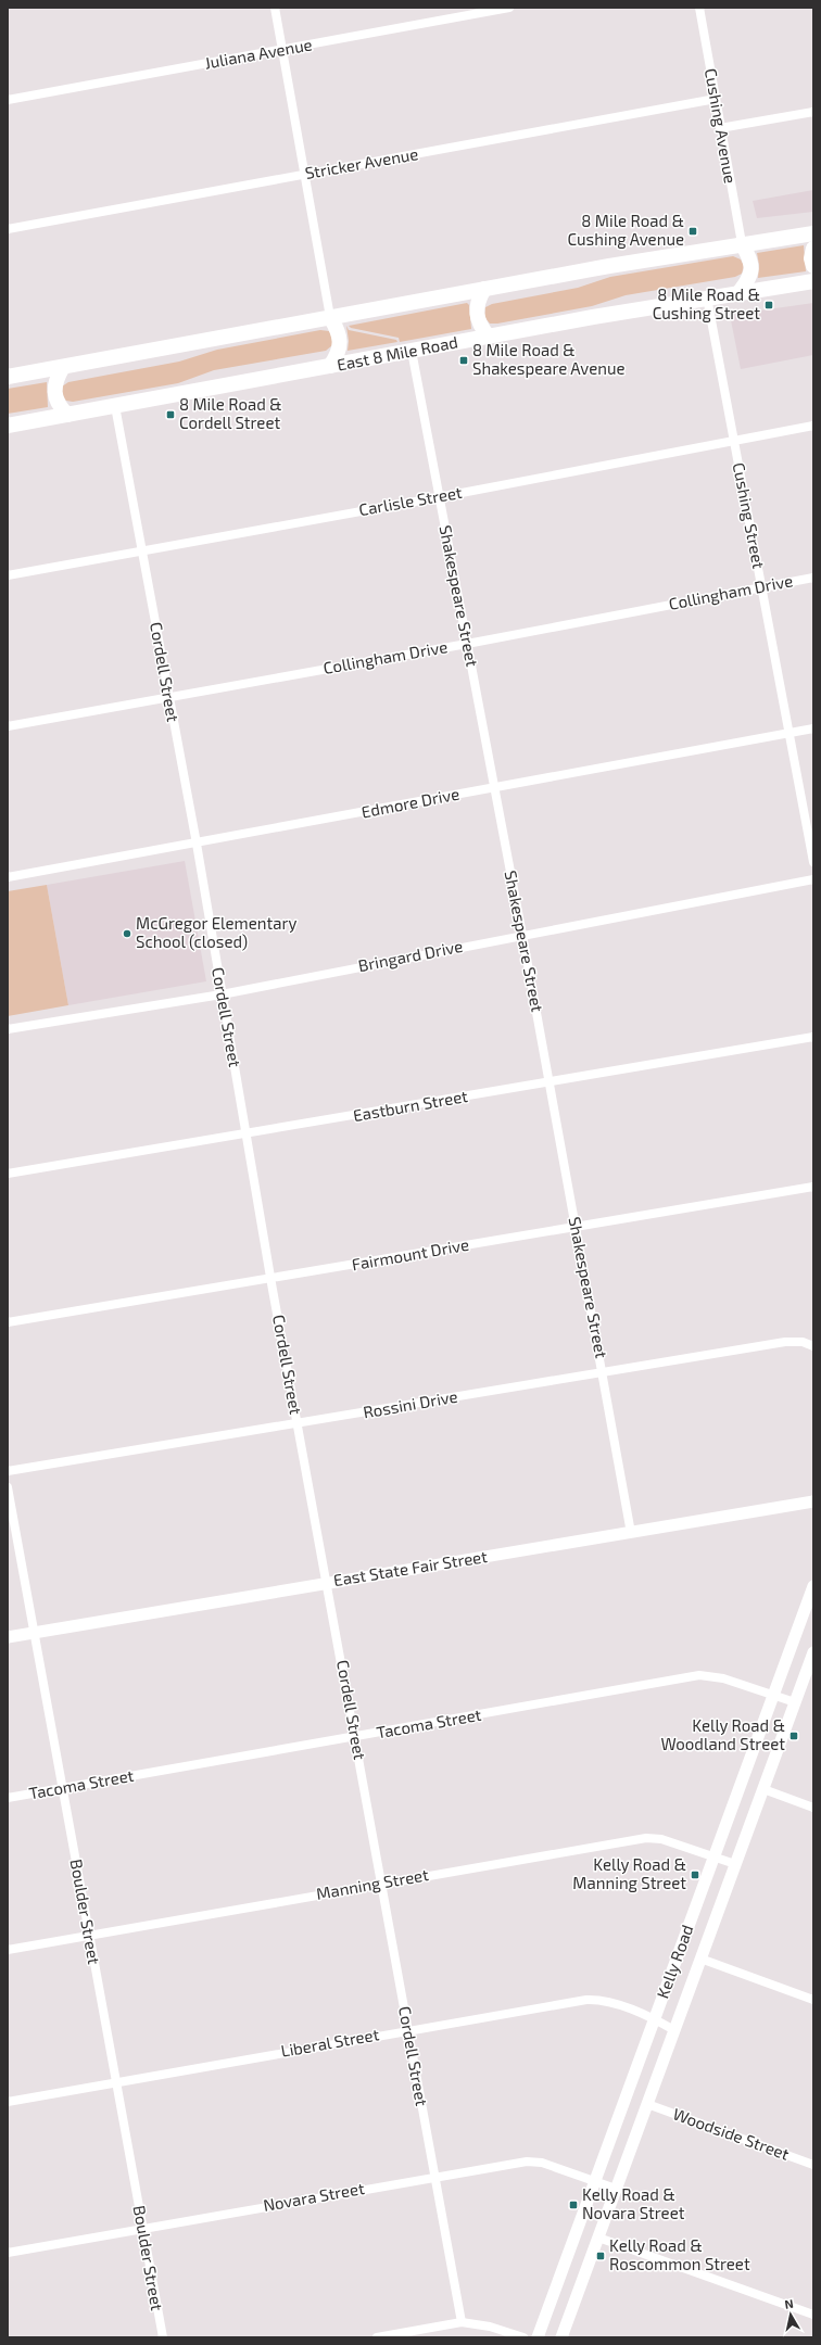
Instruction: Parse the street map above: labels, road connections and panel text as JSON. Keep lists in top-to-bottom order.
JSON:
{
  "streets": {
    "highway": ["East 8 Mile Road"],
    "street": [
      "Juliana Avenue",
      "Cushing Avenue",
      "Stricker Avenue",
      "Carlisle Street",
      "Cushing Street",
      "Collingham Drive",
      "Shakespeare Street",
      "Cordell Street",
      "Edmore Drive",
      "Bringard Drive",
      "Eastburn Street",
      "Fairmount Drive",
      "Rossini Drive",
      "East State Fair Street",
      "Tacoma Street",
      "Manning Street",
      "Boulder Street",
      "Kelly Road",
      "Liberal Street",
      "Woodside Street",
      "Novara Street"
    ]
  },
  "crossings": [
    ["Cushing Avenue", "Stricker Avenue"],
    ["East 8 Mile Road", "Cushing Street"],
    ["East 8 Mile Road", "Shakespeare Street"],
    ["East 8 Mile Road", "Cordell Street"],
    ["Carlisle Street", "Cushing Street"],
    ["Carlisle Street", "Shakespeare Street"],
    ["Carlisle Street", "Cordell Street"],
    ["Cushing Street", "Collingham Drive"],
    ["Cushing Street", "Edmore Drive"],
    ["Collingham Drive", "Shakespeare Street"],
    ["Collingham Drive", "Cordell Street"],
    ["Shakespeare Street", "Edmore Drive"],
    ["Shakespeare Street", "Bringard Drive"],
    ["Shakespeare Street", "Eastburn Street"],
    ["Shakespeare Street", "Fairmount Drive"],
    ["Shakespeare Street", "Rossini Drive"],
    ["Shakespeare Street", "East State Fair Street"],
    ["Cordell Street", "Edmore Drive"],
    ["Cordell Street", "Bringard Drive"],
    ["Cordell Street", "Eastburn Street"],
    ["Cordell Street", "Fairmount Drive"],
    ["Cordell Street", "Rossini Drive"],
    ["Cordell Street", "East State Fair Street"],
    ["Cordell Street", "Tacoma Street"],
    ["Cordell Street", "Manning Street"],
    ["Cordell Street", "Liberal Street"],
    ["Cordell Street", "Novara Street"],
    ["East State Fair Street", "Boulder Street"],
    ["Tacoma Street", "Boulder Street"],
    ["Tacoma Street", "Kelly Road"],
    ["Manning Street", "Boulder Street"],
    ["Manning Street", "Kelly Road"],
    ["Boulder Street", "Liberal Street"],
    ["Boulder Street", "Novara Street"],
    ["Kelly Road", "Liberal Street"],
    ["Kelly Road", "Woodside Street"],
    ["Kelly Road", "Novara Street"]
  ],
  "places": {
    "transit": [
      "8 Mile Road & Cushing Avenue",
      "8 Mile Road & Cushing Street",
      "8 Mile Road & Shakespeare Avenue",
      "8 Mile Road & Cordell Street",
      "Kelly Road & Woodland Street",
      "Kelly Road & Manning Street",
      "Kelly Road & Novara Street",
      "Kelly Road & Roscommon Street"
    ],
    "other": ["McGregor Elementary School (closed)"]
  },
  "north": "top"
}
